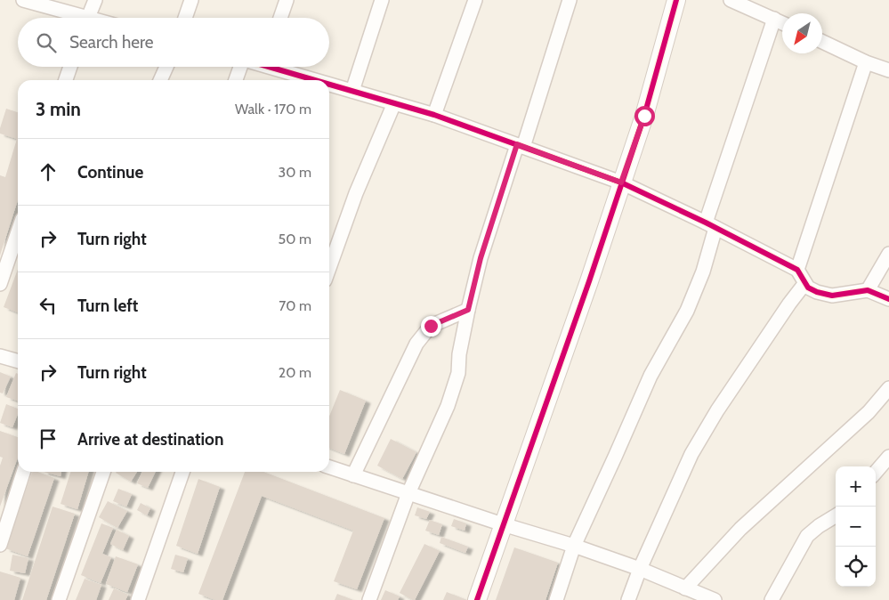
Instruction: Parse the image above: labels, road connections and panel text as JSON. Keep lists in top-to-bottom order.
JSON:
{
  "north": "bottom left",
  "page": {
    "search": "Search here",
    "heading": ["3 min", "Walk · 170 m"],
    "list": [
      ["Continue", "30 m"],
      ["Turn right", "50 m"],
      ["Turn left", "70 m"],
      ["Turn right", "20 m"],
      "Arrive at destination"
    ],
    "map_buttons": ["+", "−"]
  }
}
